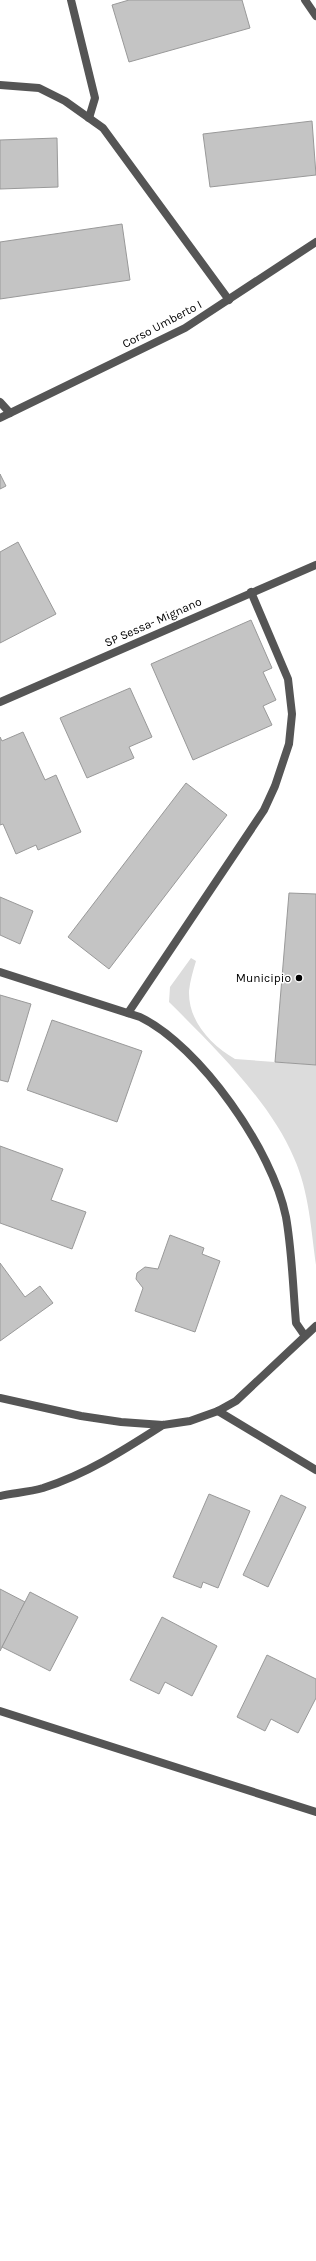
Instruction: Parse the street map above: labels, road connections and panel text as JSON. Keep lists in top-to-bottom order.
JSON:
{
  "streets": {
    "street": ["Corso Umberto I", "SP Sessa- Mignano"]
  },
  "places": ["Municipio"]
}
